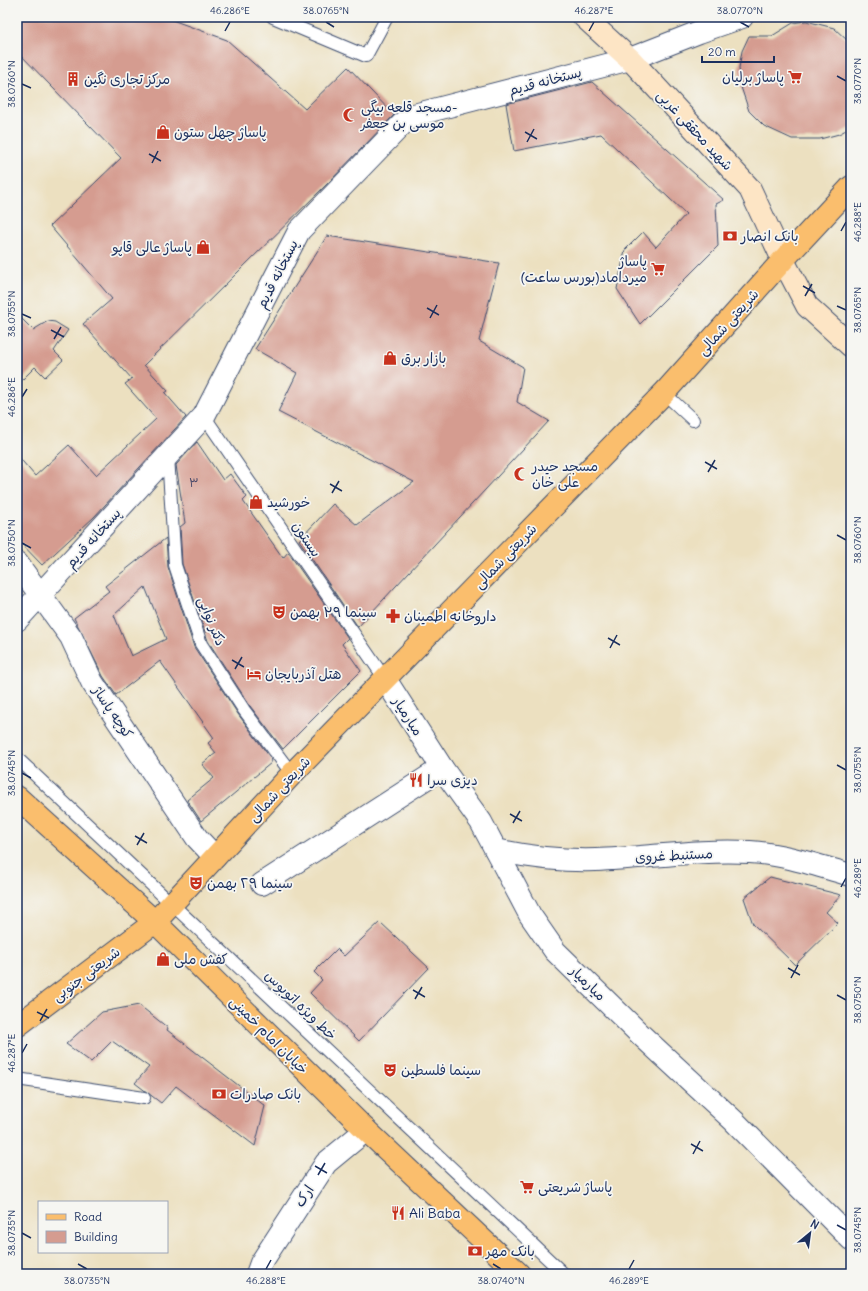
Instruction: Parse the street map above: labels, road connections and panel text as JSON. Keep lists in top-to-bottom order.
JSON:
{
  "streets": {
    "main road": ["شریعتی شمالی", "شریعتی جنوبی", "خیابان امام خمینی"],
    "street": [
      "پستخانه قدیم",
      "شهید محققی غربی",
      "کوچه پاساژ",
      "میارمیار",
      "مستنبط غروی",
      "ارک"
    ],
    "lane": ["بیستون", "دکتر نوایی", "خط ویژه اتوبوس"]
  },
  "crossings": [
    ["پستخانه قدیم", "شهید محققی غربی"],
    ["پستخانه قدیم", "بیستون"],
    ["پستخانه قدیم", "دکتر نوایی"],
    ["پستخانه قدیم", "کوچه پاساژ"],
    ["شهید محققی غربی", "شریعتی شمالی"],
    ["شریعتی شمالی", "بیستون"],
    ["شریعتی شمالی", "دکتر نوایی"],
    ["شریعتی شمالی", "کوچه پاساژ"],
    ["شریعتی شمالی", "میارمیار"],
    ["شریعتی شمالی", "شریعتی جنوبی"],
    ["شریعتی شمالی", "خط ویژه اتوبوس"],
    ["شریعتی شمالی", "خیابان امام خمینی"],
    ["بیستون", "میارمیار"],
    ["میارمیار", "مستنبط غروی"],
    ["شریعتی جنوبی", "خیابان امام خمینی"],
    ["خیابان امام خمینی", "ارک"]
  ],
  "places": {
    "supermarket": ["پاساژ برلیان", "پاساژ میرداماد(بورس ساعت)", "پاساژ شریعتی"],
    "building": ["مرکز تجاری نگین"],
    "mosque": ["مسجد قلعه بیگی- موسی بن جعفر", "مسجد حیدر علی خان"],
    "shop": [
      "پاساژ چهل ستون",
      "پاساژ عالی قاپو",
      "بازار برق",
      "خورشید",
      "کفش ملی"
    ],
    "bank": ["بانک انصار", "بانک صادرات", "بانک مهر"],
    "theatre": ["سینما ۲۹ بهمن", "سینما ٢٩ بهمن", "سینما فلسطین"],
    "pharmacy": ["داروخانه اطمینان"],
    "hotel": ["هتل آذربایجان"],
    "restaurant": ["دیزی سرا", "Ali Baba"]
  },
  "house_numbers": ["۳"],
  "legend": ["Road", "Building"],
  "scale_bar": "20 m",
  "north": "top right",
  "coordinates": [
    "46.286°E",
    "38.0765°N",
    "46.287°E",
    "38.0770°N",
    "38.0760°N",
    "46.288°E",
    "38.0755°N",
    "38.0750°N",
    "38.0745°N",
    "46.289°E",
    "38.0735°N",
    "38.0740°N"
  ]
}
